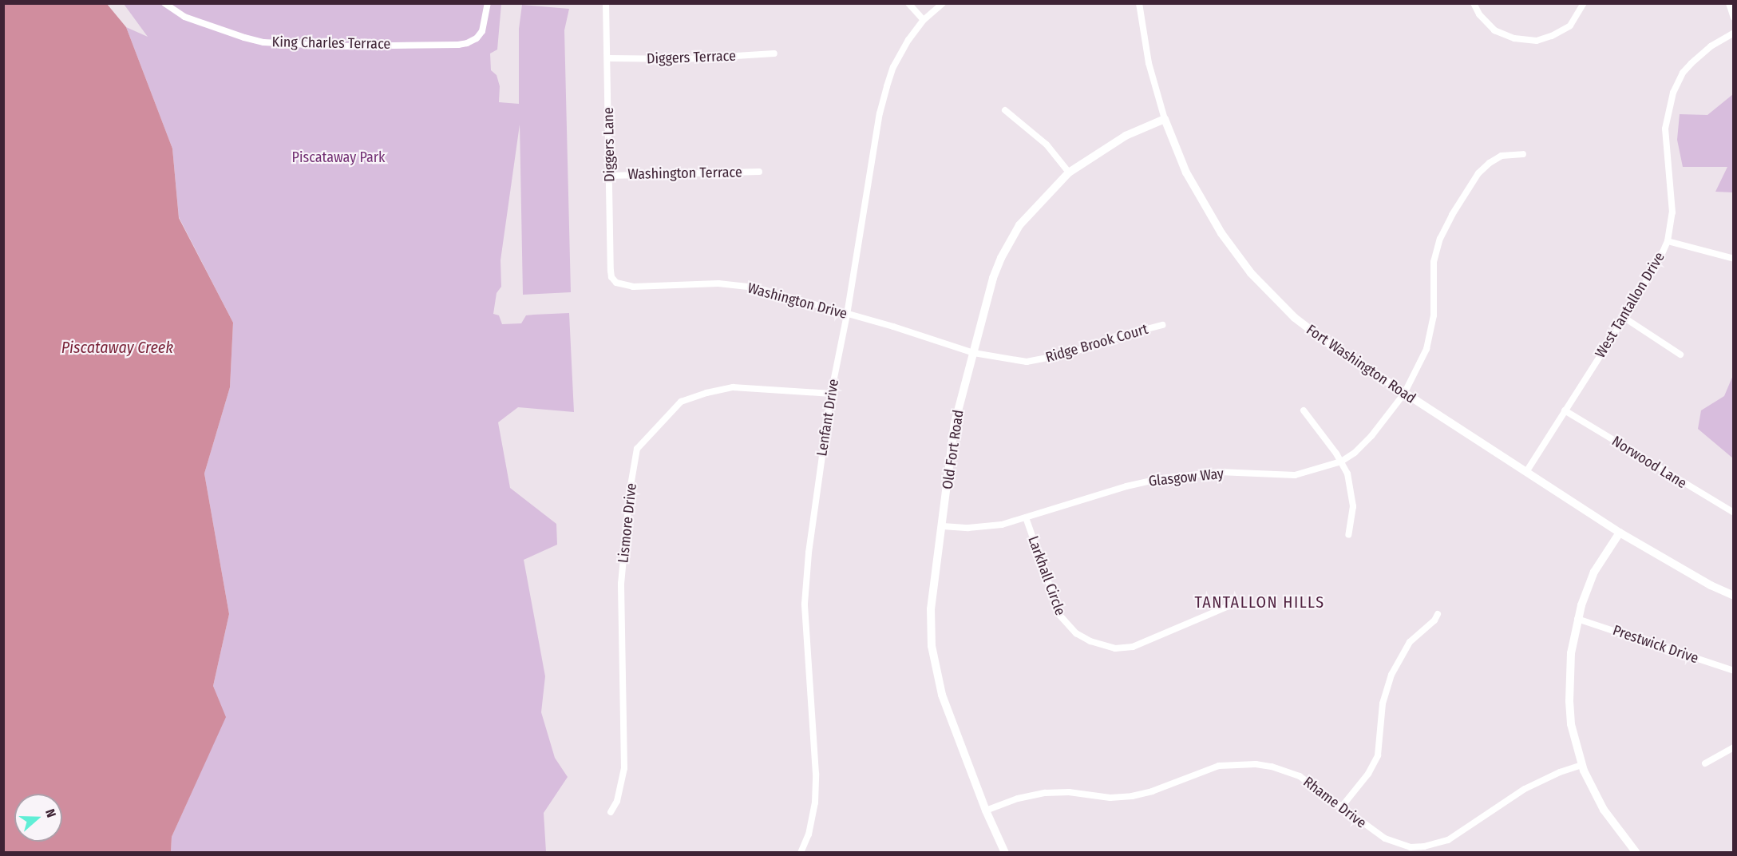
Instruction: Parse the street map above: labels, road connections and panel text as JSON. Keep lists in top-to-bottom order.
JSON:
{
  "streets": {
    "main road": ["Fort Washington Road", "Old Fort Road"],
    "street": [
      "King Charles Terrace",
      "Diggers Terrace",
      "Diggers Lane",
      "Washington Terrace",
      "Washington Drive",
      "West Tantallon Drive",
      "Ridge Brook Court",
      "Lenfant Drive",
      "Norwood Lane",
      "Glasgow Way",
      "Lismore Drive",
      "Larkhall Circle",
      "Prestwick Drive",
      "Rhame Drive"
    ]
  },
  "crossings": [
    ["Diggers Terrace", "Diggers Lane"],
    ["Diggers Lane", "Washington Terrace"],
    ["Diggers Lane", "Washington Drive"],
    ["Washington Drive", "Ridge Brook Court"],
    ["Washington Drive", "Lenfant Drive"],
    ["Washington Drive", "Old Fort Road"],
    ["West Tantallon Drive", "Fort Washington Road"],
    ["West Tantallon Drive", "Norwood Lane"],
    ["Ridge Brook Court", "Old Fort Road"],
    ["Fort Washington Road", "Old Fort Road"],
    ["Fort Washington Road", "Glasgow Way"],
    ["Lenfant Drive", "Lismore Drive"],
    ["Old Fort Road", "Glasgow Way"],
    ["Old Fort Road", "Rhame Drive"],
    ["Glasgow Way", "Larkhall Circle"]
  ],
  "districts": ["TANTALLON HILLS"],
  "water": ["Piscataway Creek"],
  "parks": ["Piscataway Park"],
  "north": "right"
}
